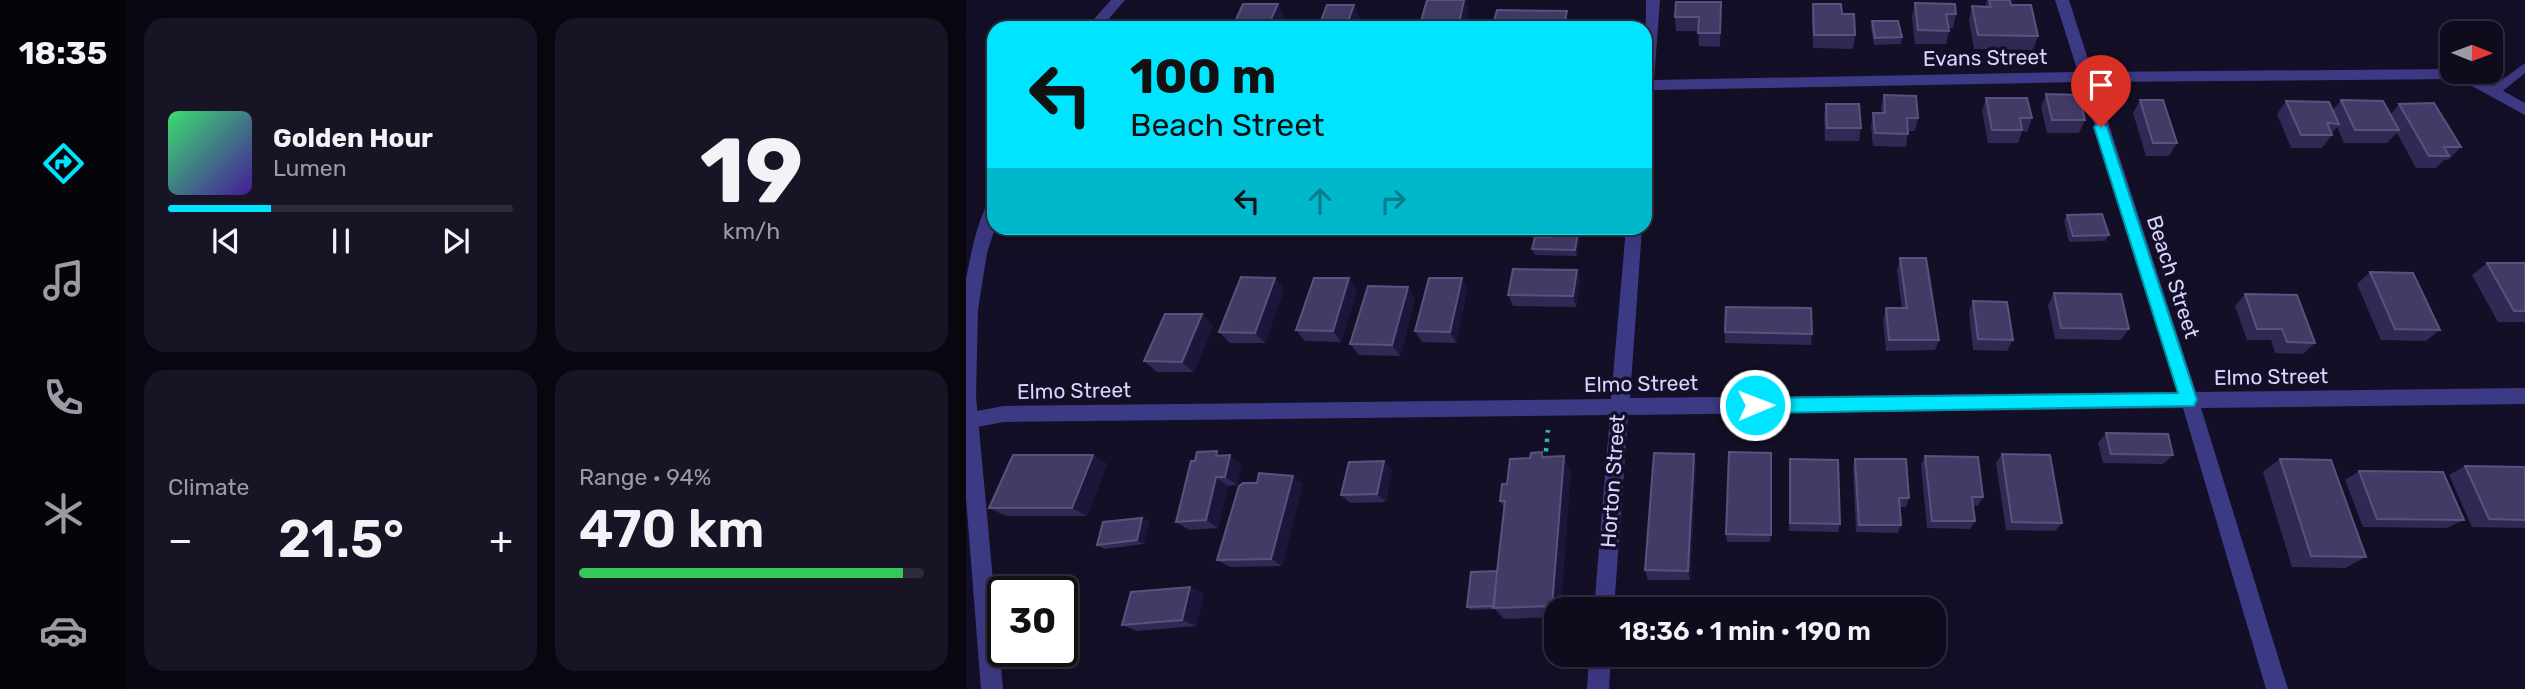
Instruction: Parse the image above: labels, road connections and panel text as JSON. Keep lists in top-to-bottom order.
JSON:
{
  "streets": {
    "street": [
      "Evans Street",
      "Beach Street",
      "Elmo Street",
      "Horton Street"
    ]
  },
  "crossings": [
    ["Evans Street", "Beach Street"],
    ["Beach Street", "Elmo Street"],
    ["Elmo Street", "Horton Street"]
  ],
  "north": "right",
  "page": {
    "tabs": "18:35",
    "tile": [
      ["19", "km/h"],
      "Climate",
      ["Range · 94%", "470 km"]
    ],
    "turn": ["100 m", "Beach Street"],
    "song": ["Golden Hour", "Lumen"],
    "heat": ["−", "21.5°", "+"],
    "limit": "30",
    "trip": "18:36 · 1 min · 190 m"
  }
}
